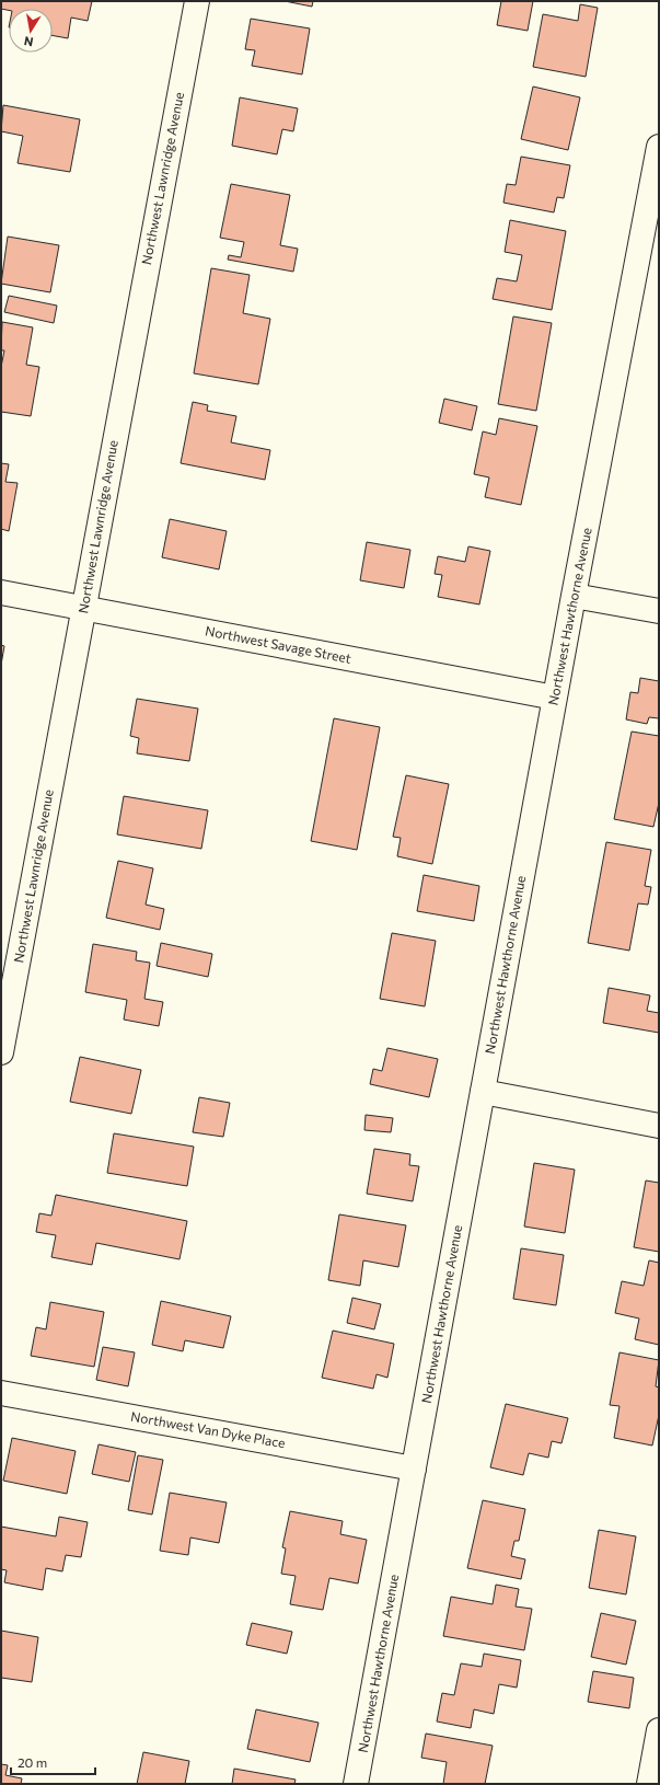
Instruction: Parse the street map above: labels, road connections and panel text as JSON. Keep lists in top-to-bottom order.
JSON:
{
  "streets": {
    "street": [
      "Northwest Lawnridge Avenue",
      "Northwest Hawthorne Avenue",
      "Northwest Savage Street",
      "Northwest Van Dyke Place"
    ]
  },
  "crossings": [
    ["Northwest Lawnridge Avenue", "Northwest Savage Street"],
    ["Northwest Hawthorne Avenue", "Northwest Savage Street"],
    ["Northwest Hawthorne Avenue", "Northwest Van Dyke Place"]
  ],
  "scale_bar": "20 m",
  "north": "bottom"
}
